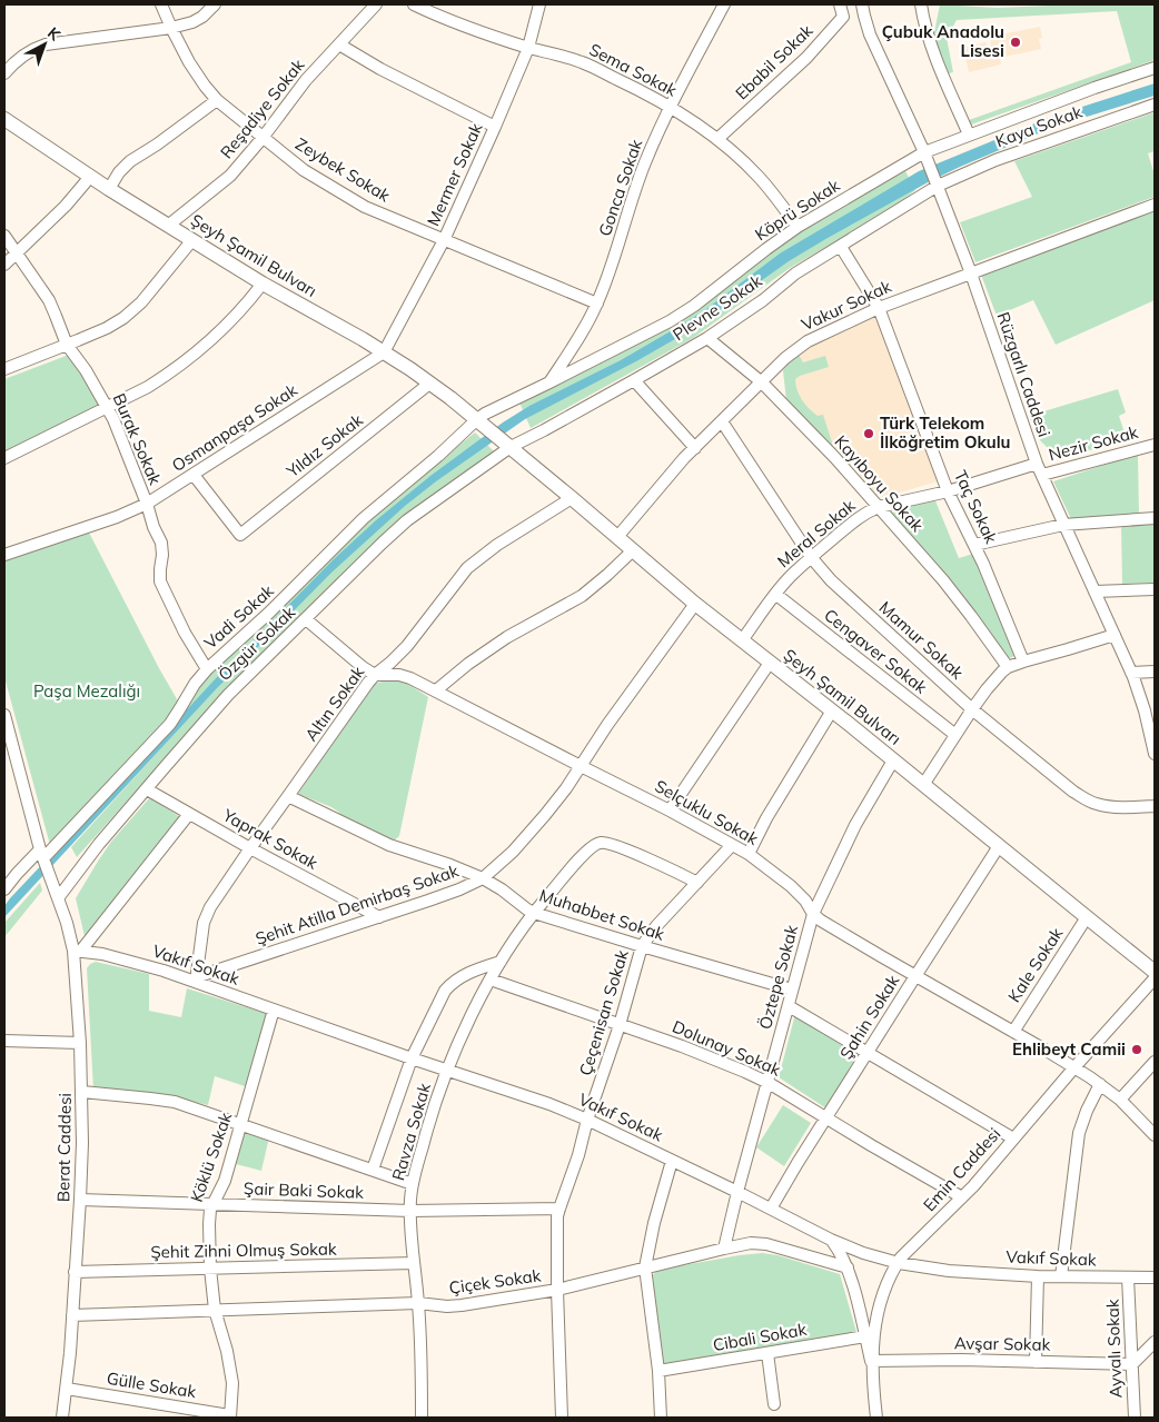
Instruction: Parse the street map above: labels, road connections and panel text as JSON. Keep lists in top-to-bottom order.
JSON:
{
  "streets": {
    "main road": ["Şeyh Şamil Bulvarı"],
    "street": [
      "Ebabil Sokak",
      "Sema Sokak",
      "Reşadiye Sokak",
      "Kaya Sokak",
      "Zeybek Sokak",
      "Mermer Sokak",
      "Gonca Sokak",
      "Köprü Sokak",
      "Vakur Sokak",
      "Plevne Sokak",
      "Rüzgarlı Caddesi",
      "Osmanpaşa Sokak",
      "Burak Sokak",
      "Nezir Sokak",
      "Yıldız Sokak",
      "Kayıboyu Sokak",
      "Taç Sokak",
      "Meral Sokak",
      "Vadi Sokak",
      "Mamur Sokak",
      "Özgür Sokak",
      "Cengaver Sokak",
      "Altın Sokak",
      "Selçuklu Sokak",
      "Yaprak Sokak",
      "Şehit Atilla Demirbaş Sokak",
      "Muhabbet Sokak",
      "Vakıf Sokak",
      "Kale Sokak",
      "Öztepe Sokak",
      "Çeçenisan Sokak",
      "Şahin Sokak",
      "Dolunay Sokak",
      "Ravza Sokak",
      "Berat Caddesi",
      "Köklü Sokak",
      "Emin Caddesi",
      "Şair Baki Sokak",
      "Şehit Zihni Olmuş Sokak",
      "Çiçek Sokak",
      "Cibali Sokak",
      "Avşar Sokak",
      "Ayvalı Sokak",
      "Gülle Sokak"
    ]
  },
  "crossings": [
    ["Ebabil Sokak", "Sema Sokak"],
    ["Sema Sokak", "Mermer Sokak"],
    ["Sema Sokak", "Gonca Sokak"],
    ["Sema Sokak", "Köprü Sokak"],
    ["Reşadiye Sokak", "Zeybek Sokak"],
    ["Reşadiye Sokak", "Şeyh Şamil Bulvarı"],
    ["Kaya Sokak", "Plevne Sokak"],
    ["Kaya Sokak", "Rüzgarlı Caddesi"],
    ["Zeybek Sokak", "Mermer Sokak"],
    ["Zeybek Sokak", "Gonca Sokak"],
    ["Mermer Sokak", "Şeyh Şamil Bulvarı"],
    ["Mermer Sokak", "Osmanpaşa Sokak"],
    ["Gonca Sokak", "Köprü Sokak"],
    ["Köprü Sokak", "Şeyh Şamil Bulvarı"],
    ["Köprü Sokak", "Rüzgarlı Caddesi"],
    ["Köprü Sokak", "Vadi Sokak"],
    ["Şeyh Şamil Bulvarı", "Vakur Sokak"],
    ["Şeyh Şamil Bulvarı", "Plevne Sokak"],
    ["Şeyh Şamil Bulvarı", "Osmanpaşa Sokak"],
    ["Şeyh Şamil Bulvarı", "Yıldız Sokak"],
    ["Şeyh Şamil Bulvarı", "Meral Sokak"],
    ["Şeyh Şamil Bulvarı", "Vadi Sokak"],
    ["Şeyh Şamil Bulvarı", "Özgür Sokak"],
    ["Şeyh Şamil Bulvarı", "Altın Sokak"],
    ["Şeyh Şamil Bulvarı", "Şehit Atilla Demirbaş Sokak"],
    ["Şeyh Şamil Bulvarı", "Kale Sokak"],
    ["Şeyh Şamil Bulvarı", "Öztepe Sokak"],
    ["Şeyh Şamil Bulvarı", "Şahin Sokak"],
    ["Vakur Sokak", "Rüzgarlı Caddesi"],
    ["Vakur Sokak", "Kayıboyu Sokak"],
    ["Vakur Sokak", "Taç Sokak"],
    ["Vakur Sokak", "Mamur Sokak"],
    ["Plevne Sokak", "Rüzgarlı Caddesi"],
    ["Plevne Sokak", "Kayıboyu Sokak"],
    ["Plevne Sokak", "Taç Sokak"],
    ["Plevne Sokak", "Özgür Sokak"],
    ["Rüzgarlı Caddesi", "Nezir Sokak"],
    ["Rüzgarlı Caddesi", "Meral Sokak"],
    ["Osmanpaşa Sokak", "Burak Sokak"],
    ["Osmanpaşa Sokak", "Yıldız Sokak"],
    ["Burak Sokak", "Vadi Sokak"],
    ["Kayıboyu Sokak", "Meral Sokak"],
    ["Taç Sokak", "Meral Sokak"],
    ["Meral Sokak", "Mamur Sokak"],
    ["Meral Sokak", "Cengaver Sokak"],
    ["Vadi Sokak", "Berat Caddesi"],
    ["Özgür Sokak", "Yaprak Sokak"],
    ["Özgür Sokak", "Berat Caddesi"],
    ["Altın Sokak", "Selçuklu Sokak"],
    ["Altın Sokak", "Yaprak Sokak"],
    ["Altın Sokak", "Şehit Atilla Demirbaş Sokak"],
    ["Altın Sokak", "Muhabbet Sokak"],
    ["Altın Sokak", "Vakıf Sokak"],
    ["Selçuklu Sokak", "Şehit Atilla Demirbaş Sokak"],
    ["Selçuklu Sokak", "Kale Sokak"],
    ["Selçuklu Sokak", "Öztepe Sokak"],
    ["Selçuklu Sokak", "Çeçenisan Sokak"],
    ["Selçuklu Sokak", "Şahin Sokak"],
    ["Selçuklu Sokak", "Emin Caddesi"],
    ["Yaprak Sokak", "Şehit Atilla Demirbaş Sokak"],
    ["Şehit Atilla Demirbaş Sokak", "Muhabbet Sokak"],
    ["Şehit Atilla Demirbaş Sokak", "Vakıf Sokak"],
    ["Muhabbet Sokak", "Öztepe Sokak"],
    ["Muhabbet Sokak", "Çeçenisan Sokak"],
    ["Muhabbet Sokak", "Ravza Sokak"],
    ["Vakıf Sokak", "Öztepe Sokak"],
    ["Vakıf Sokak", "Çeçenisan Sokak"],
    ["Vakıf Sokak", "Şahin Sokak"],
    ["Vakıf Sokak", "Ravza Sokak"],
    ["Vakıf Sokak", "Berat Caddesi"],
    ["Vakıf Sokak", "Köklü Sokak"],
    ["Vakıf Sokak", "Emin Caddesi"],
    ["Vakıf Sokak", "Ayvalı Sokak"],
    ["Öztepe Sokak", "Dolunay Sokak"],
    ["Öztepe Sokak", "Çiçek Sokak"],
    ["Çeçenisan Sokak", "Dolunay Sokak"],
    ["Çeçenisan Sokak", "Ravza Sokak"],
    ["Çeçenisan Sokak", "Şair Baki Sokak"],
    ["Çeçenisan Sokak", "Çiçek Sokak"],
    ["Şahin Sokak", "Dolunay Sokak"],
    ["Dolunay Sokak", "Ravza Sokak"],
    ["Dolunay Sokak", "Emin Caddesi"],
    ["Ravza Sokak", "Şair Baki Sokak"],
    ["Ravza Sokak", "Şehit Zihni Olmuş Sokak"],
    ["Ravza Sokak", "Çiçek Sokak"],
    ["Berat Caddesi", "Şair Baki Sokak"],
    ["Berat Caddesi", "Şehit Zihni Olmuş Sokak"],
    ["Berat Caddesi", "Çiçek Sokak"],
    ["Berat Caddesi", "Gülle Sokak"],
    ["Köklü Sokak", "Şair Baki Sokak"],
    ["Köklü Sokak", "Şehit Zihni Olmuş Sokak"],
    ["Köklü Sokak", "Çiçek Sokak"],
    ["Köklü Sokak", "Gülle Sokak"],
    ["Emin Caddesi", "Avşar Sokak"],
    ["Avşar Sokak", "Ayvalı Sokak"]
  ],
  "parks": ["Paşa Mezalığı"],
  "places": ["Çubuk Anadolu Lisesi", "Türk Telekom İlköğretim Okulu", "Ehlibeyt Camii"],
  "north": "top right"
}
